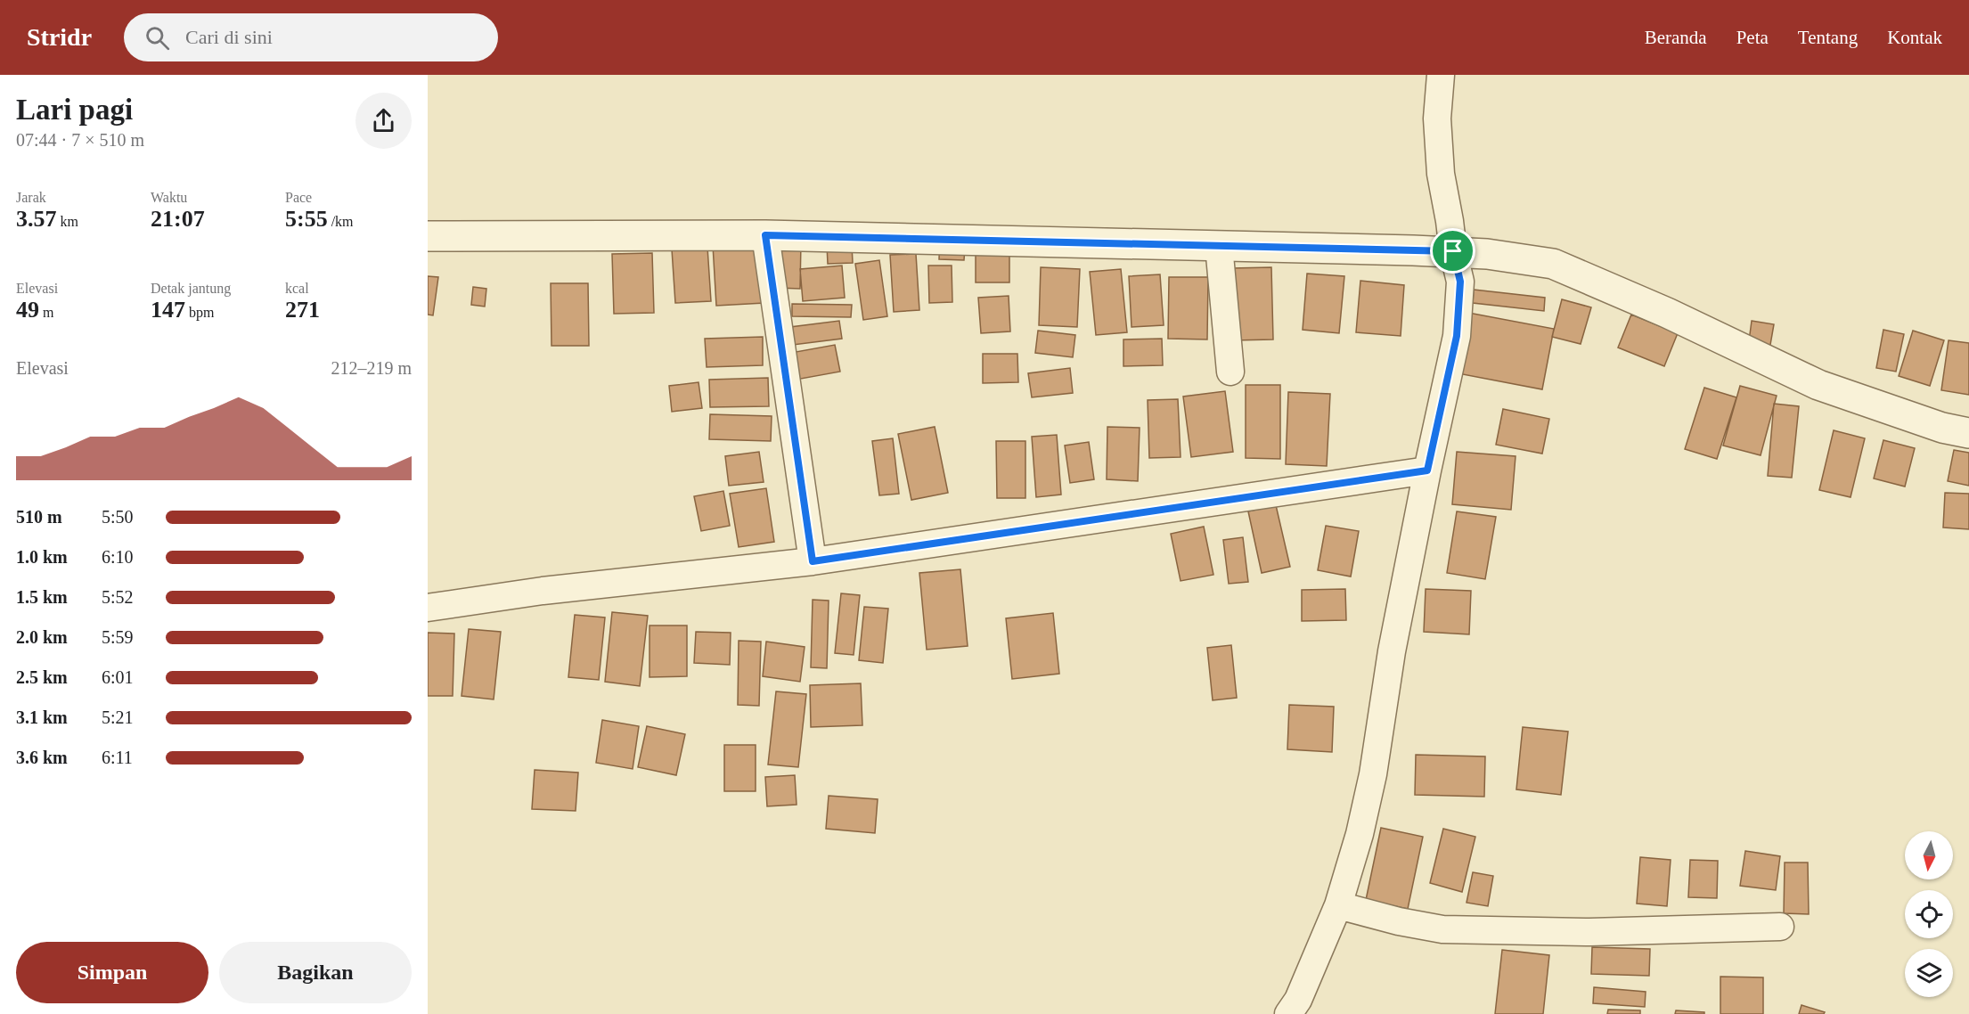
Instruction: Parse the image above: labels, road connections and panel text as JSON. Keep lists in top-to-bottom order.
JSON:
{
  "north": "bottom",
  "page": {
    "header": "Stridr",
    "search": "Cari di sini",
    "nav": [
      "Beranda",
      "Peta",
      "Tentang",
      "Kontak"
    ],
    "heading": ["Lari pagi", "07:44 · 7 × 510 m"],
    "stats": [
      ["Jarak", "3.57 km"],
      ["Waktu", "21:07"],
      ["Pace", "5:55 /km"],
      ["Elevasi", "49 m"],
      ["Detak jantung", "147 bpm"],
      ["kcal", "271"]
    ],
    "chart": ["Elevasi", "212–219 m"],
    "list": [
      {
        "name": "510 m",
        "note": "5:50"
      },
      {
        "name": "1.0 km",
        "note": "6:10"
      },
      {
        "name": "1.5 km",
        "note": "5:52"
      },
      {
        "name": "2.0 km",
        "note": "5:59"
      },
      {
        "name": "2.5 km",
        "note": "6:01"
      },
      {
        "name": "3.1 km",
        "note": "5:21"
      },
      {
        "name": "3.6 km",
        "note": "6:11"
      }
    ],
    "buttons": ["Simpan", "Bagikan"]
  }
}
